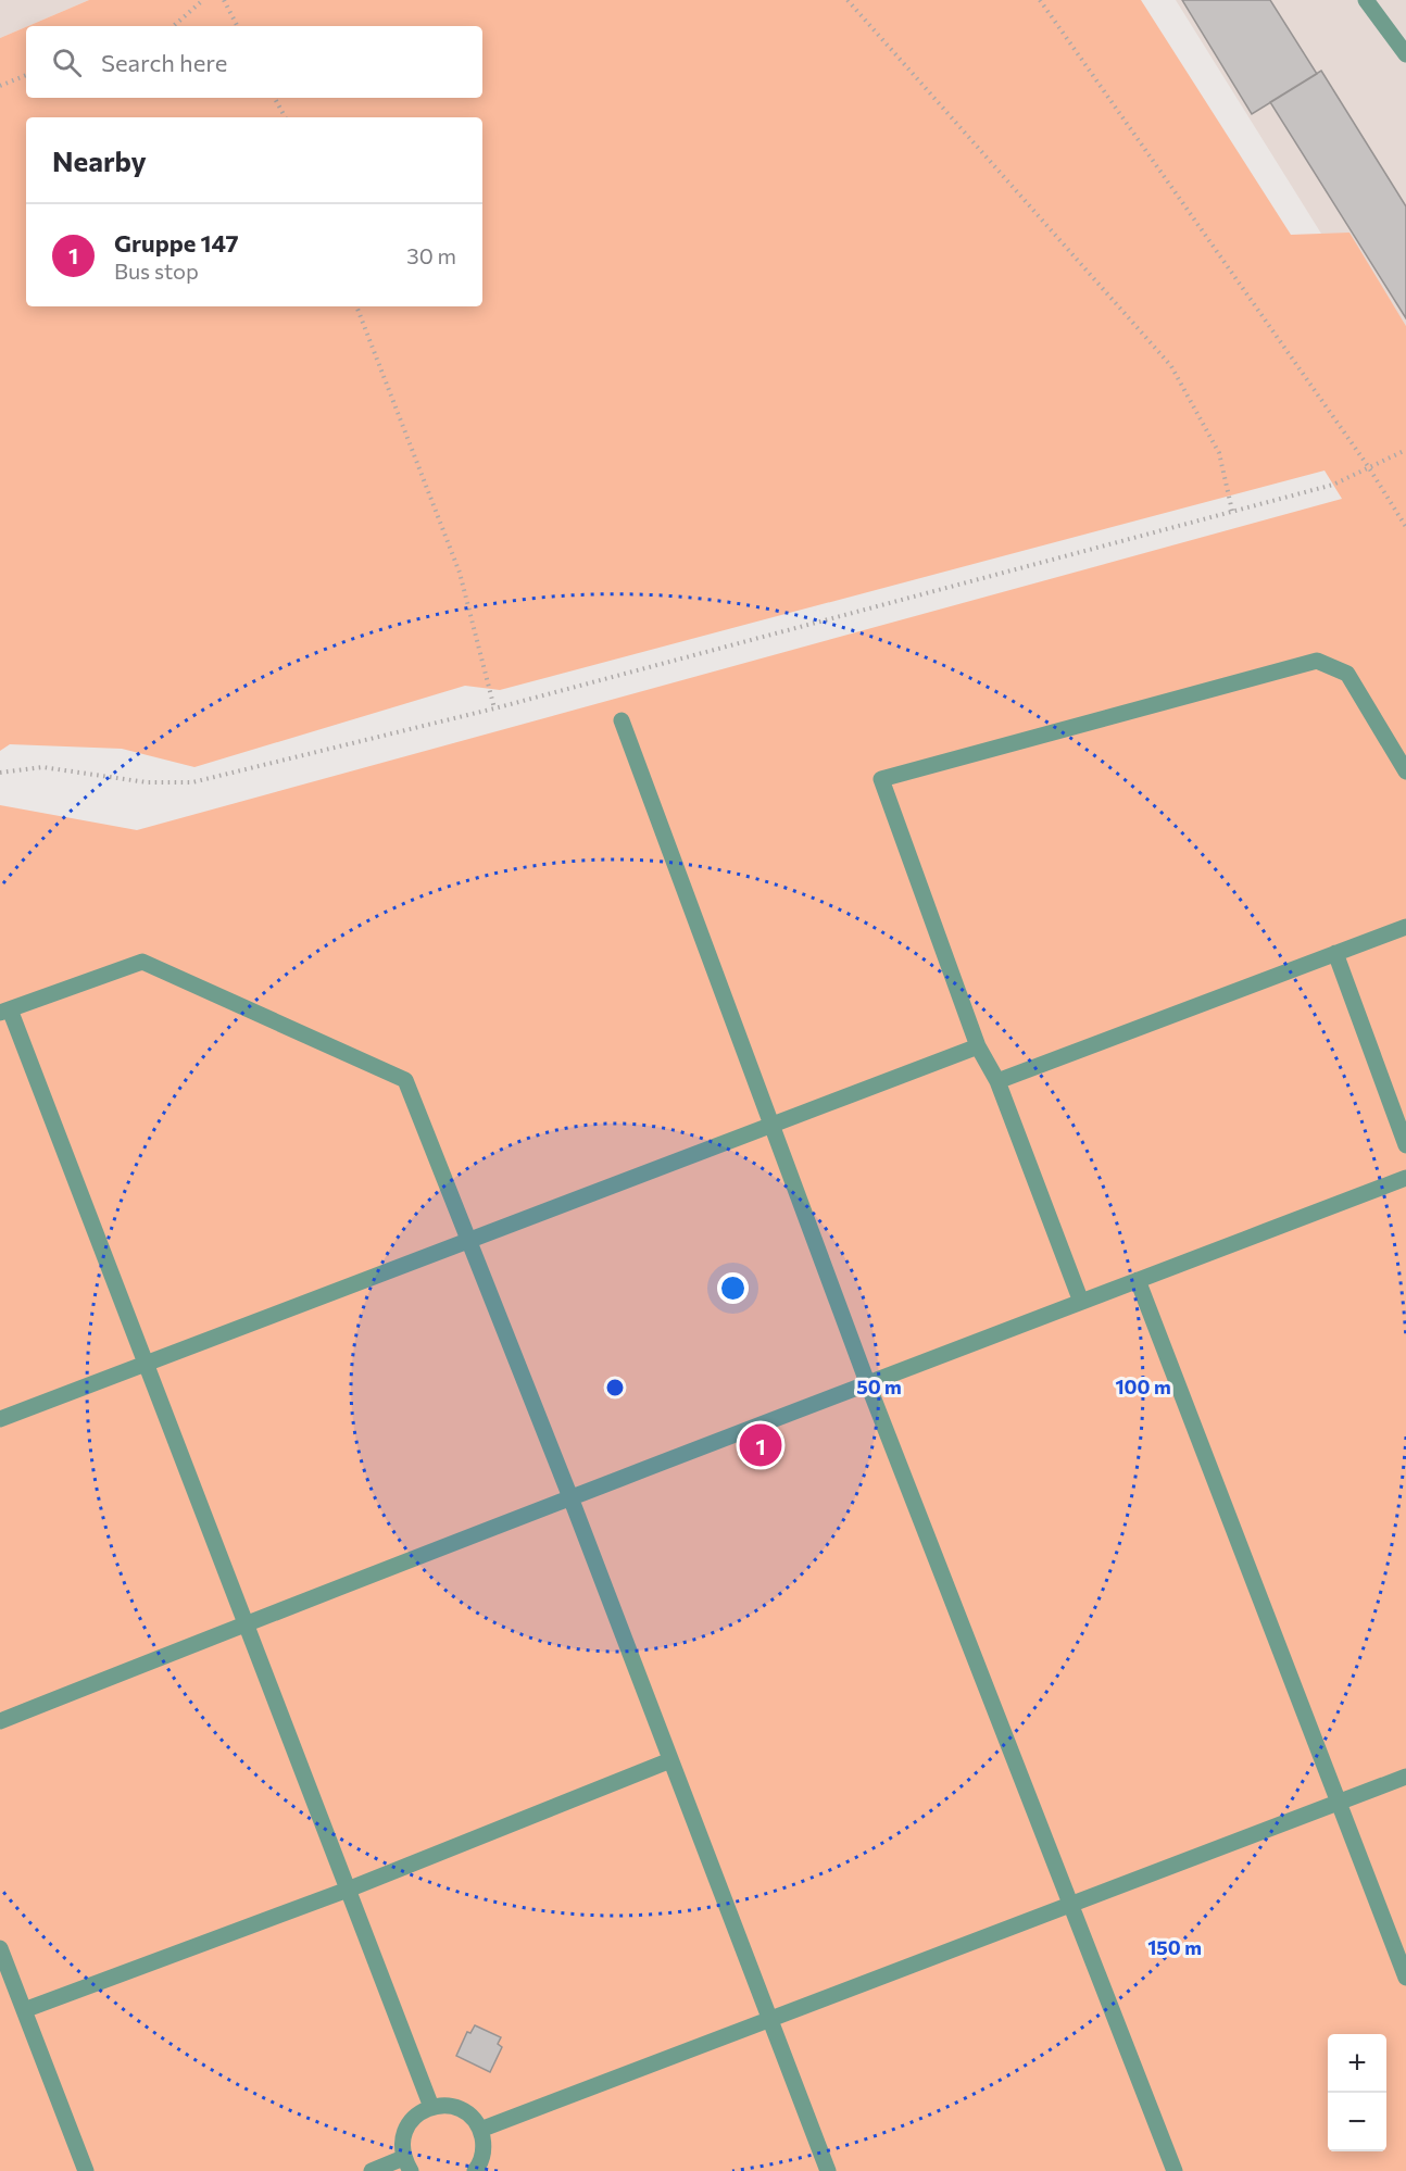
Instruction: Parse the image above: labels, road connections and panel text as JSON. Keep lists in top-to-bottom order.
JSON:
{
  "page": {
    "search": "Search here",
    "heading": "Nearby",
    "list": [
      {
        "mark": "1",
        "name": "Gruppe 147",
        "note": "Bus stop",
        "value": "30 m"
      }
    ],
    "pins": "1",
    "map_buttons": ["+", "−"]
  },
  "rings": ["50 m", "100 m", "150 m"]
}
